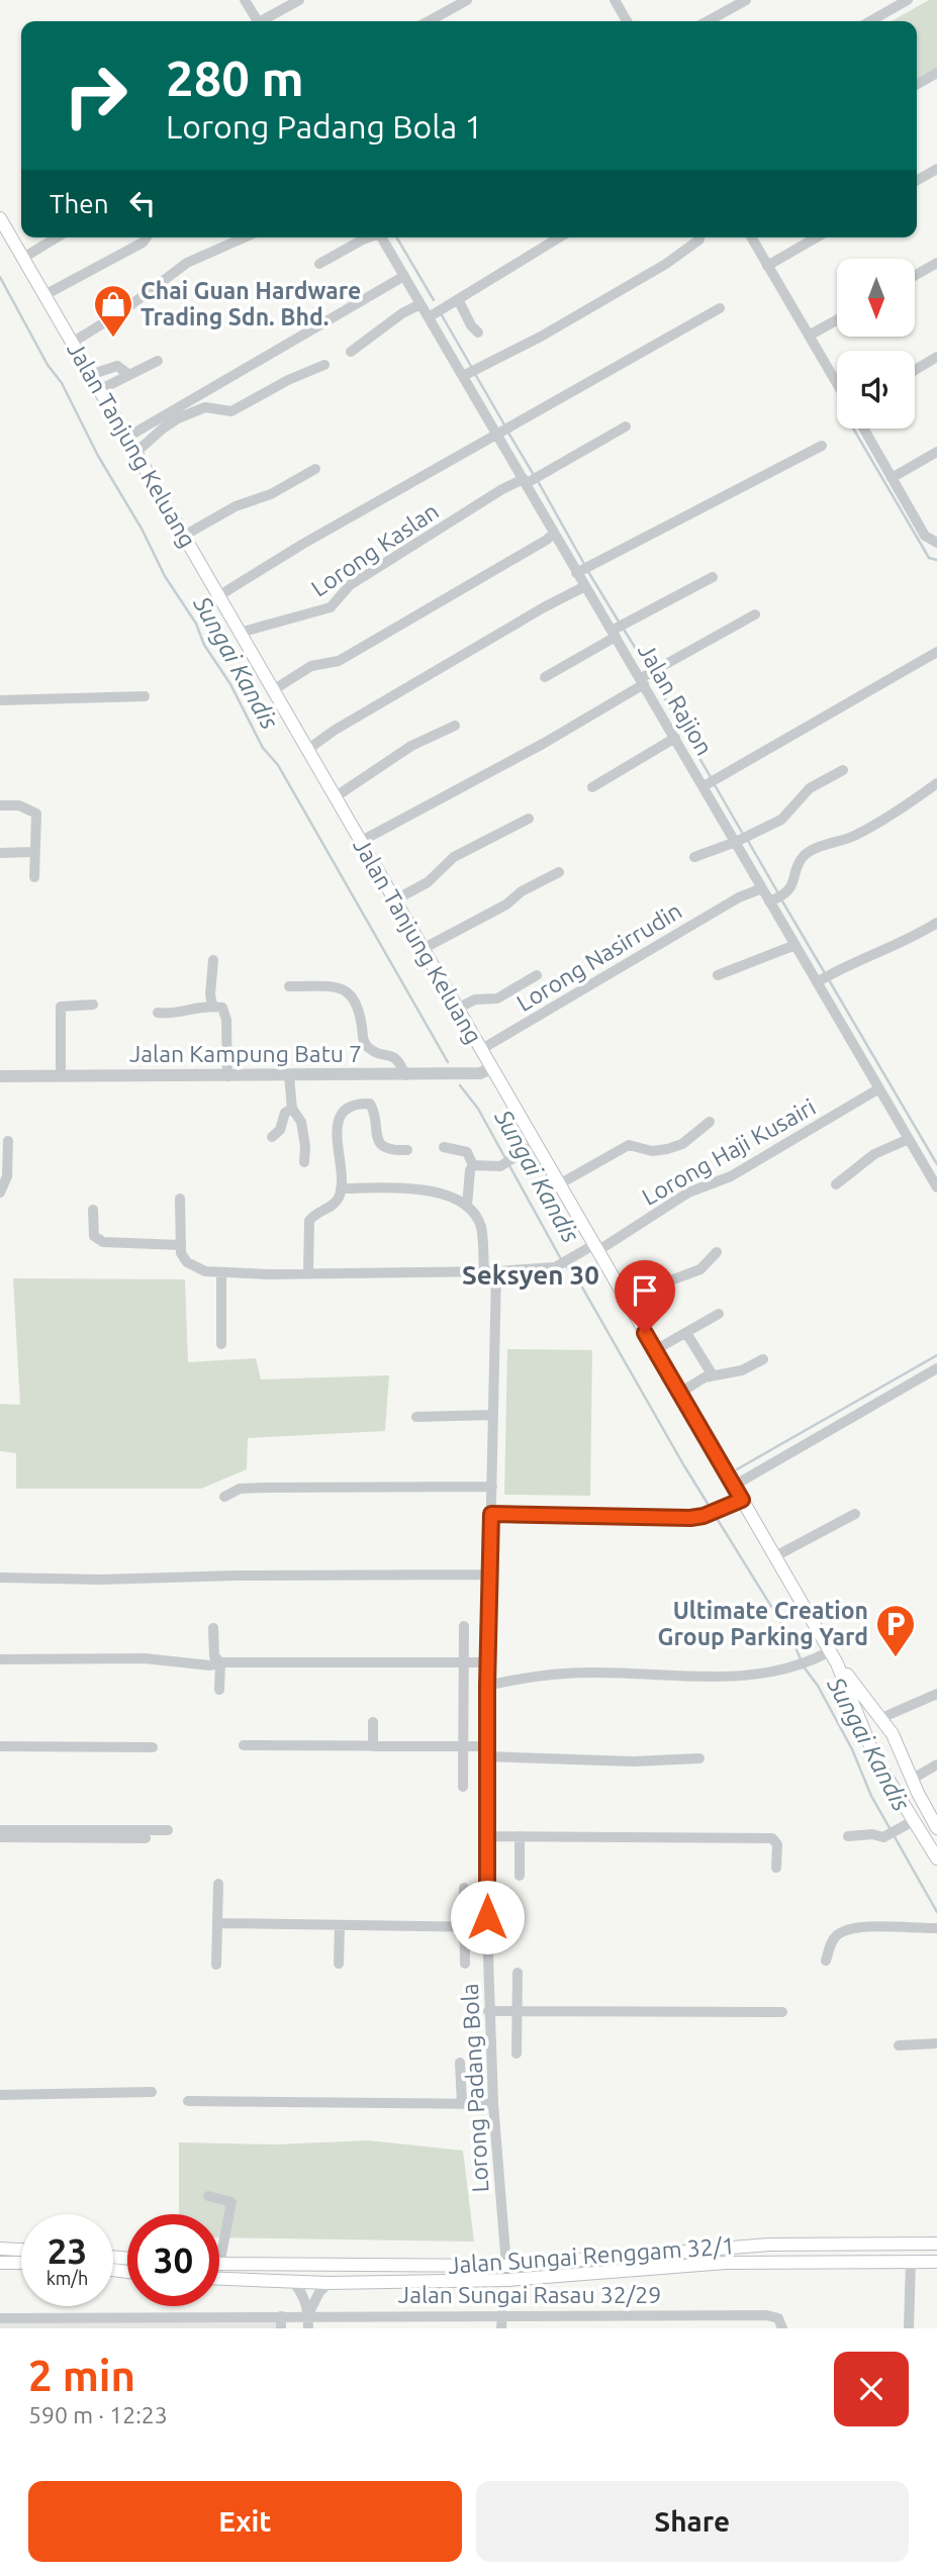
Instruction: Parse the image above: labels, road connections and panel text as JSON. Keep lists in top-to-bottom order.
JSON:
{
  "streets": {
    "main road": ["Jalan Tanjung Keluang", "Jalan Sungai Renggam 32/1"],
    "street": [
      "Lorong Kaslan",
      "Jalan Rajion",
      "Lorong Nasirrudin",
      "Jalan Kampung Batu 7",
      "Lorong Haji Kusairi",
      "Lorong Padang Bola",
      "Jalan Sungai Rasau 32/29"
    ]
  },
  "crossings": [
    ["Jalan Tanjung Keluang", "Lorong Kaslan"],
    ["Jalan Tanjung Keluang", "Lorong Nasirrudin"],
    ["Jalan Tanjung Keluang", "Jalan Kampung Batu 7"],
    ["Jalan Tanjung Keluang", "Lorong Haji Kusairi"],
    ["Lorong Kaslan", "Jalan Rajion"],
    ["Jalan Rajion", "Lorong Nasirrudin"],
    ["Jalan Rajion", "Lorong Haji Kusairi"],
    ["Lorong Haji Kusairi", "Lorong Padang Bola"],
    ["Lorong Padang Bola", "Jalan Sungai Renggam 32/1"]
  ],
  "districts": ["Seksyen 30"],
  "water": ["Sungai Kandis"],
  "places": {
    "shop": ["Chai Guan Hardware Trading Sdn. Bhd."],
    "parking": ["Ultimate Creation Group Parking Yard"]
  },
  "north": "bottom",
  "page": {
    "turn": ["280 m", "Lorong Padang Bola 1"],
    "then": "Then",
    "speed": "23 km/h",
    "limit": "30",
    "heading": ["2 min", "590 m · 12:23"],
    "buttons": ["Exit", "Share"]
  }
}
